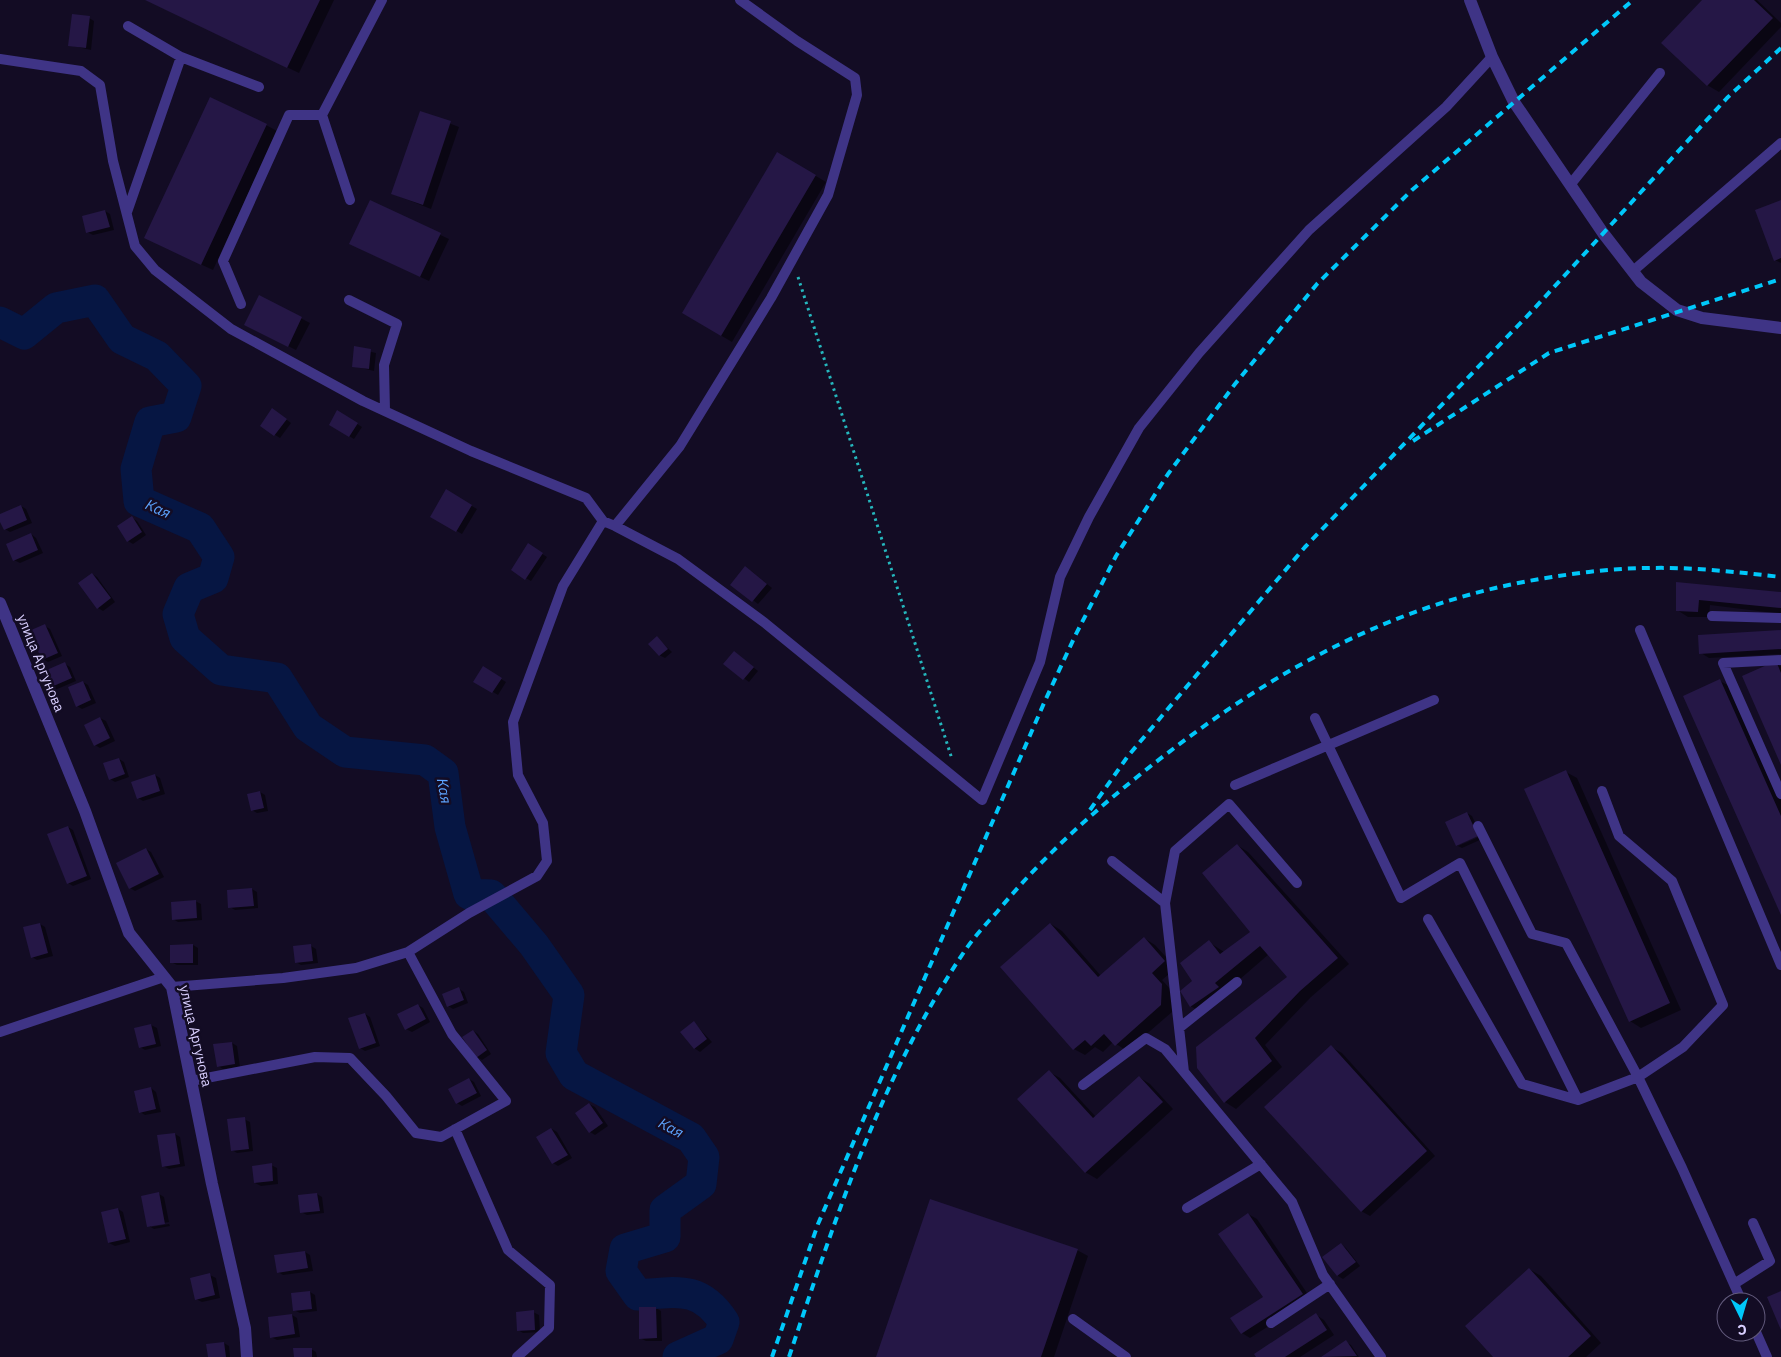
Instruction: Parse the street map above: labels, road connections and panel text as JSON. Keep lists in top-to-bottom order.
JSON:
{
  "streets": {
    "street": ["улица Аргунова"]
  },
  "water": ["Кая"],
  "north": "bottom"
}
